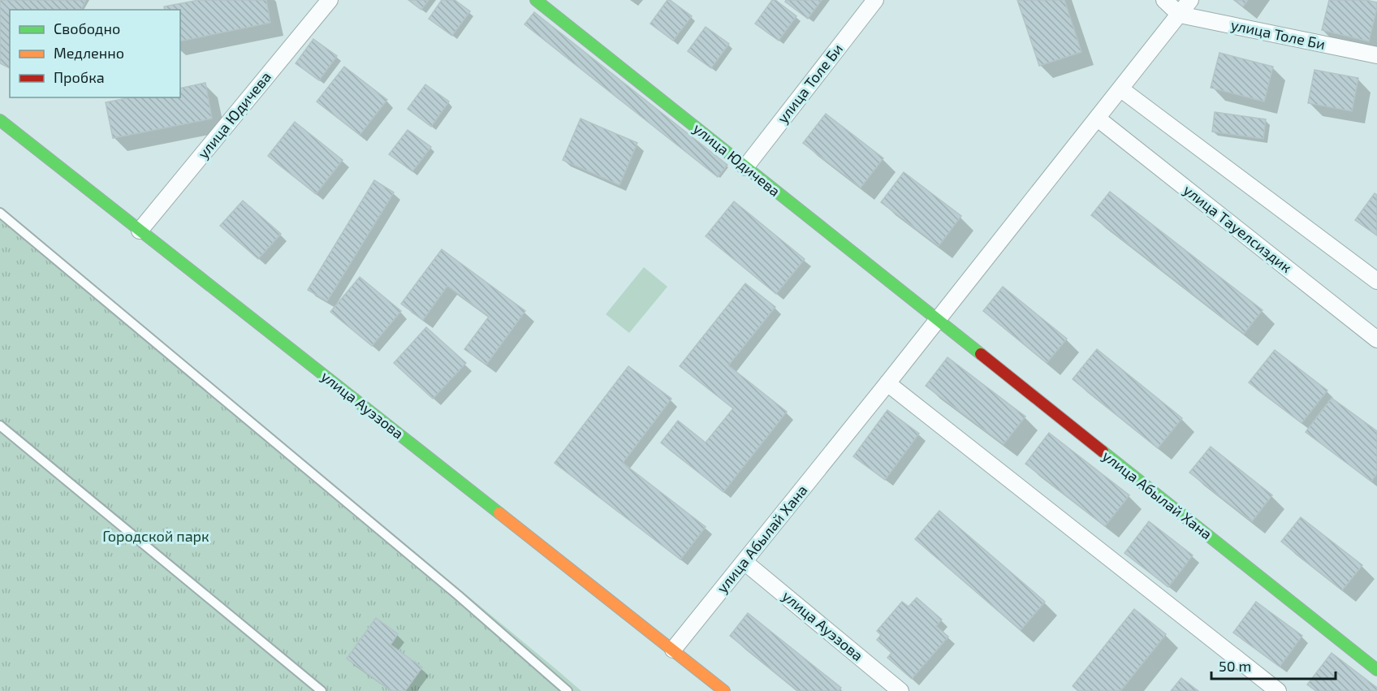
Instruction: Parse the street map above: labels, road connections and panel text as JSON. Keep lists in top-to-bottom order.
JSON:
{
  "streets": {
    "street": [
      "улица Толе Би",
      "улица Юдичева",
      "улица Тауелсиздик",
      "улица Ауэзова",
      "улица Абылай Хана"
    ]
  },
  "crossings": [
    ["улица Толе Би", "улица Юдичева"],
    ["улица Толе Би", "улица Абылай Хана"],
    ["улица Юдичева", "улица Ауэзова"],
    ["улица Юдичева", "улица Абылай Хана"],
    ["улица Тауелсиздик", "улица Абылай Хана"],
    ["улица Ауэзова", "улица Абылай Хана"]
  ],
  "parks": ["Городской парк"],
  "legend": ["Свободно", "Медленно", "Пробка"],
  "scale_bar": "50 m"
}
